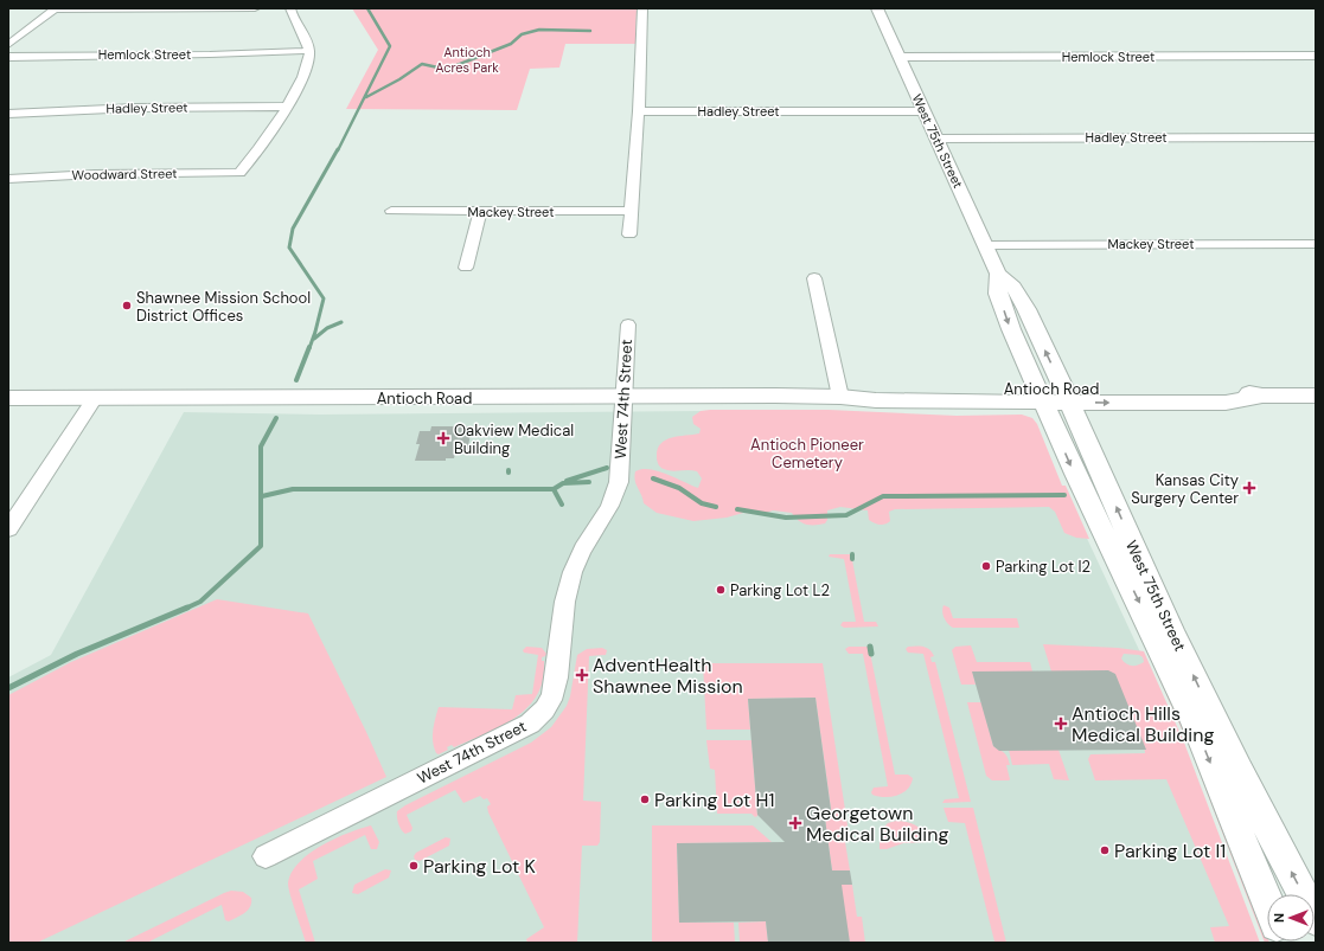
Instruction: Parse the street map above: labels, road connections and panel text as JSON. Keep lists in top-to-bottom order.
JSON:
{
  "streets": {
    "main road": ["West 75th Street", "Antioch Road"],
    "street": [
      "Hemlock Street",
      "Hadley Street",
      "Woodward Street",
      "Mackey Street",
      "West 74th Street"
    ]
  },
  "crossings": [
    ["Hemlock Street", "West 75th Street"],
    ["Hadley Street", "West 75th Street"],
    ["Hadley Street", "Woodward Street"],
    ["West 75th Street", "Mackey Street"],
    ["West 75th Street", "Antioch Road"],
    ["Antioch Road", "West 74th Street"]
  ],
  "parks": ["Antioch Acres Park", "Antioch Pioneer Cemetery"],
  "places": {
    "other": [
      "Shawnee Mission School District Offices",
      "Parking Lot I2",
      "Parking Lot L2",
      "Parking Lot H1",
      "Parking Lot I1",
      "Parking Lot K"
    ],
    "health": [
      "Oakview Medical Building",
      "Kansas City Surgery Center",
      "AdventHealth Shawnee Mission",
      "Antioch Hills Medical Building",
      "Georgetown Medical Building"
    ]
  },
  "north": "left"
}
